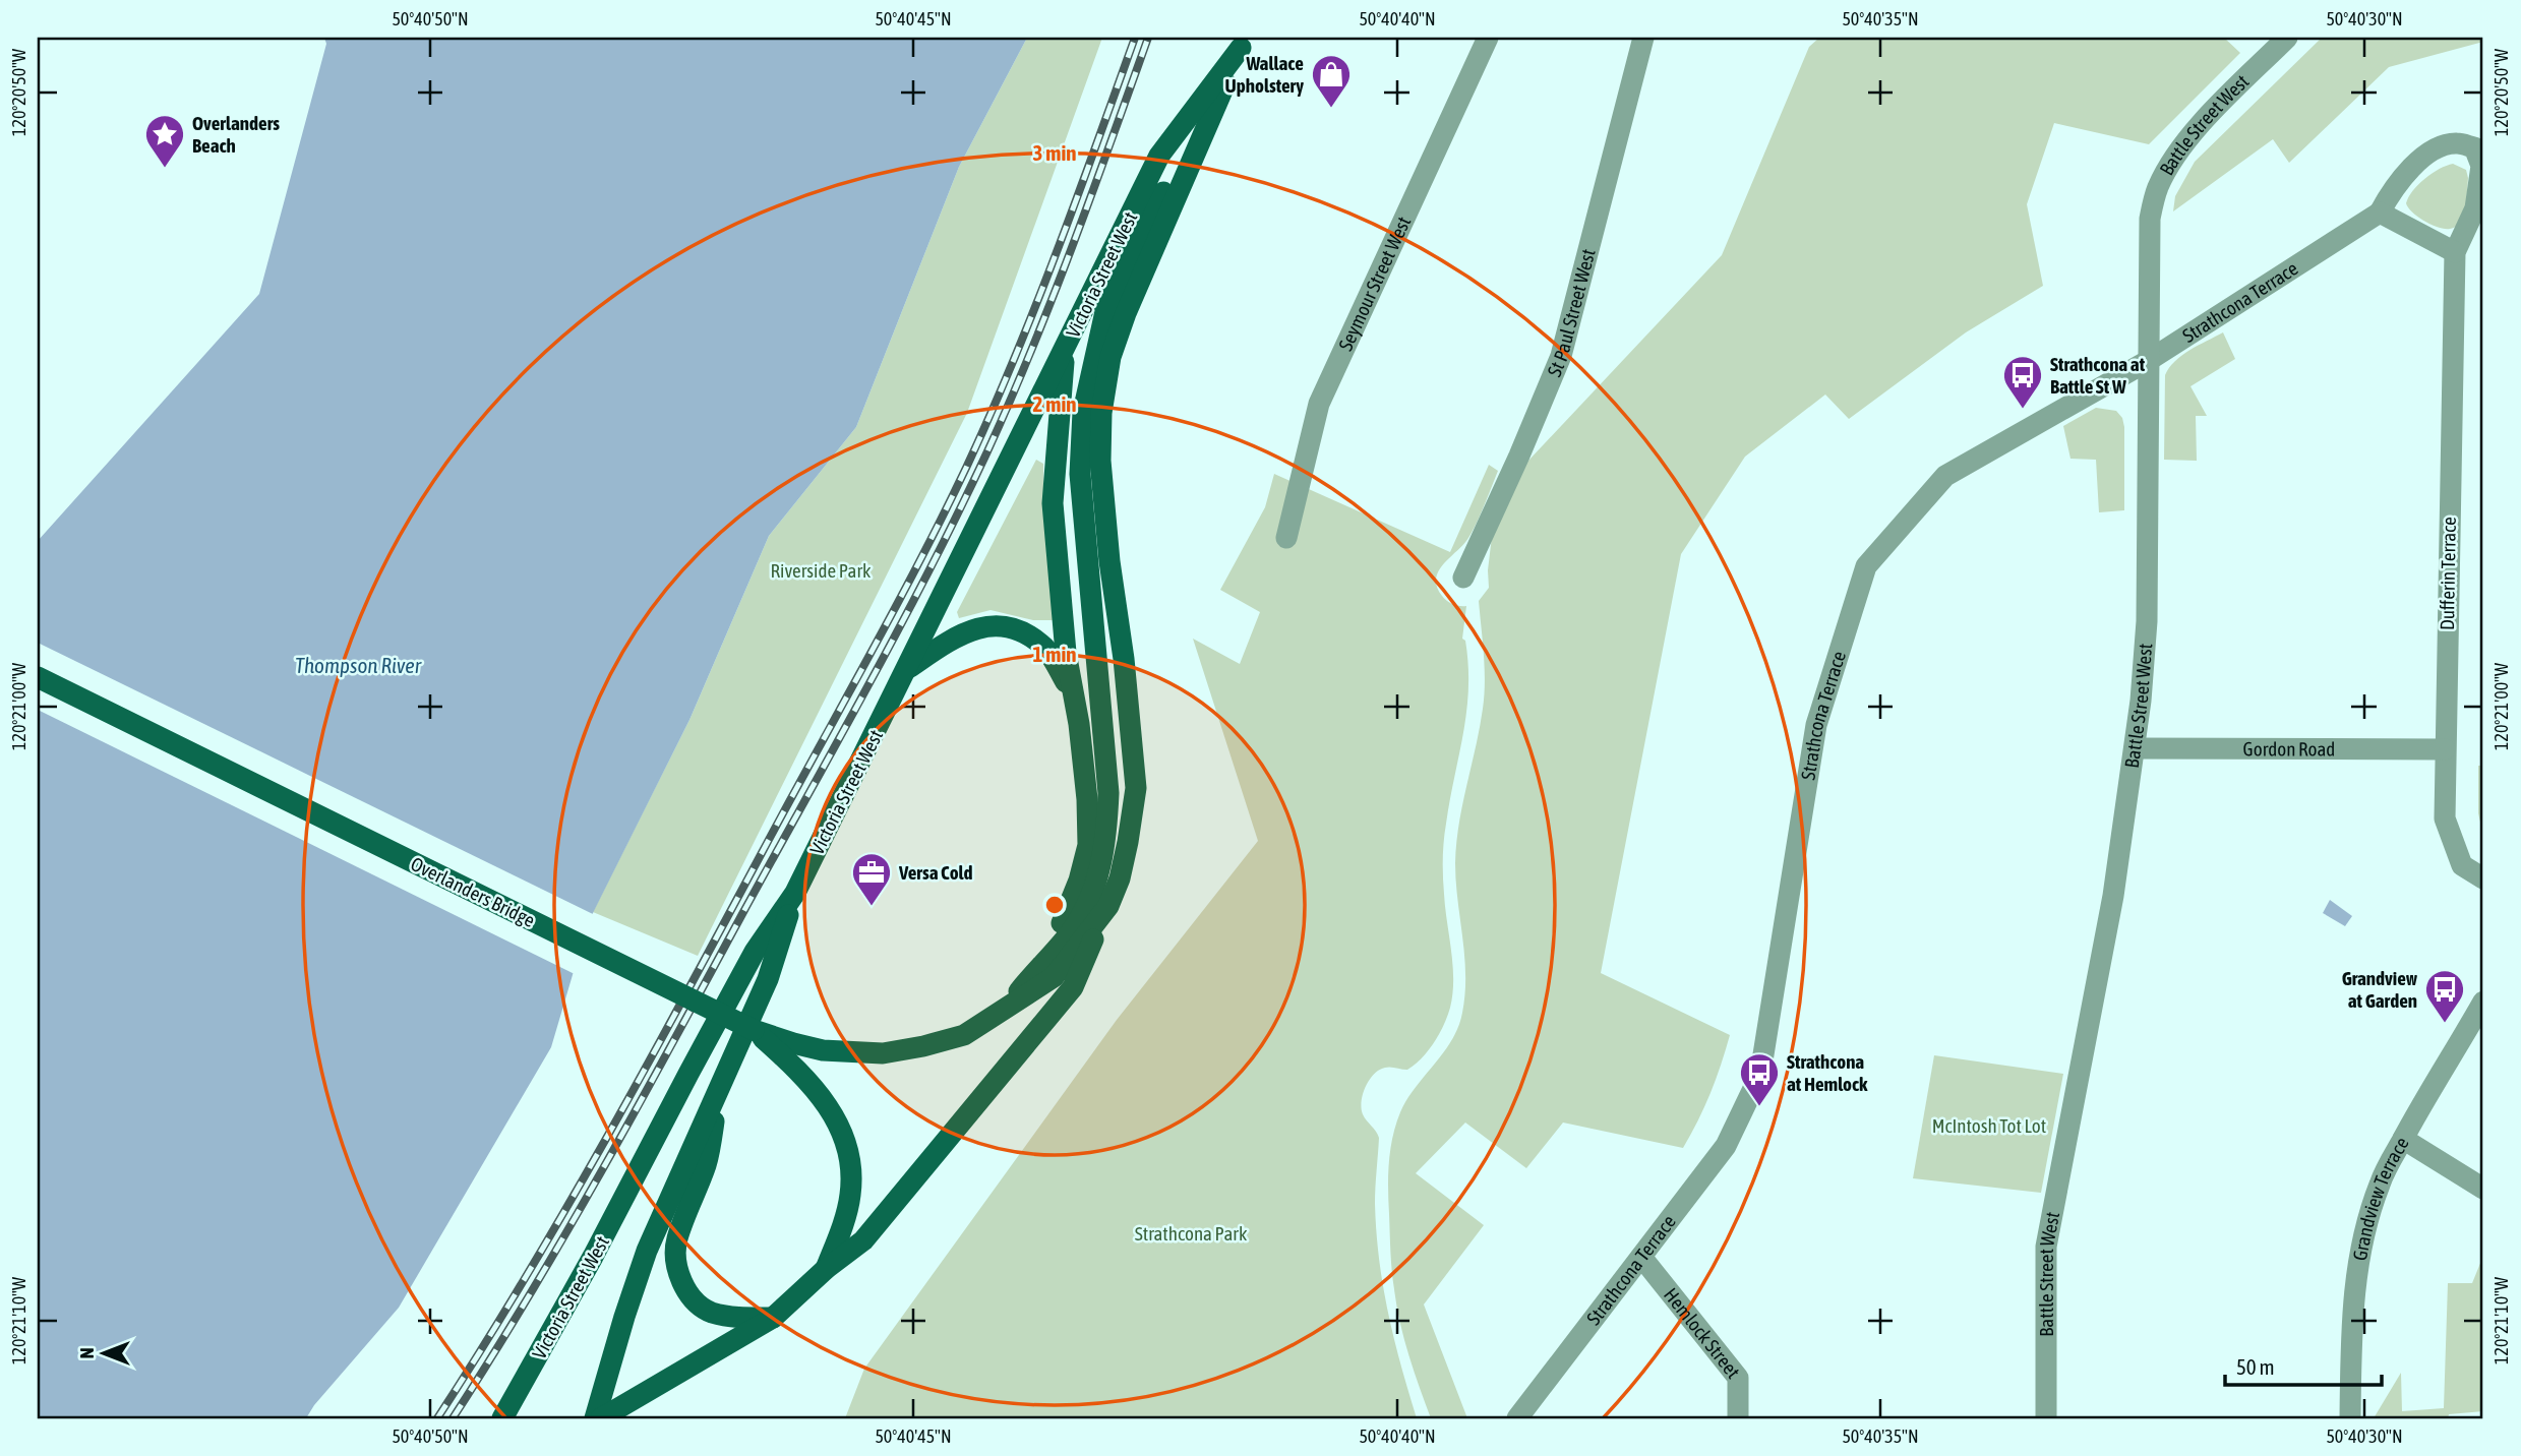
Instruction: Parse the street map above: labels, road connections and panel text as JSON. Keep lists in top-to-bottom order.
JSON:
{
  "streets": {
    "main road": ["Victoria Street West", "Overlanders Bridge"],
    "street": [
      "Battle Street West",
      "Seymour Street West",
      "Strathcona Terrace",
      "St Paul Street West",
      "Dufferin Terrace",
      "Gordon Road",
      "Grandview Terrace",
      "Hemlock Street"
    ]
  },
  "crossings": [
    ["Battle Street West", "Strathcona Terrace"],
    ["Battle Street West", "Gordon Road"],
    ["Victoria Street West", "Overlanders Bridge"],
    ["Strathcona Terrace", "Dufferin Terrace"],
    ["Strathcona Terrace", "Hemlock Street"],
    ["Dufferin Terrace", "Gordon Road"]
  ],
  "water": ["Thompson River"],
  "parks": ["Riverside Park", "McIntosh Tot Lot", "Strathcona Park"],
  "places": {
    "shop": ["Wallace Upholstery"],
    "place": ["Overlanders Beach"],
    "bus stop": ["Strathcona at Battle St W", "Grandview at Garden", "Strathcona at Hemlock"],
    "office": ["Versa Cold"]
  },
  "scale_bar": "50 m",
  "north": "left",
  "coordinates": [
    "50°40'50\"N",
    "50°40'45\"N",
    "50°40'40\"N",
    "50°40'35\"N",
    "50°40'30\"N",
    "120°20'50\"W",
    "120°21'00\"W",
    "120°21'10\"W"
  ],
  "rings": ["3 min", "2 min", "1 min"]
}
